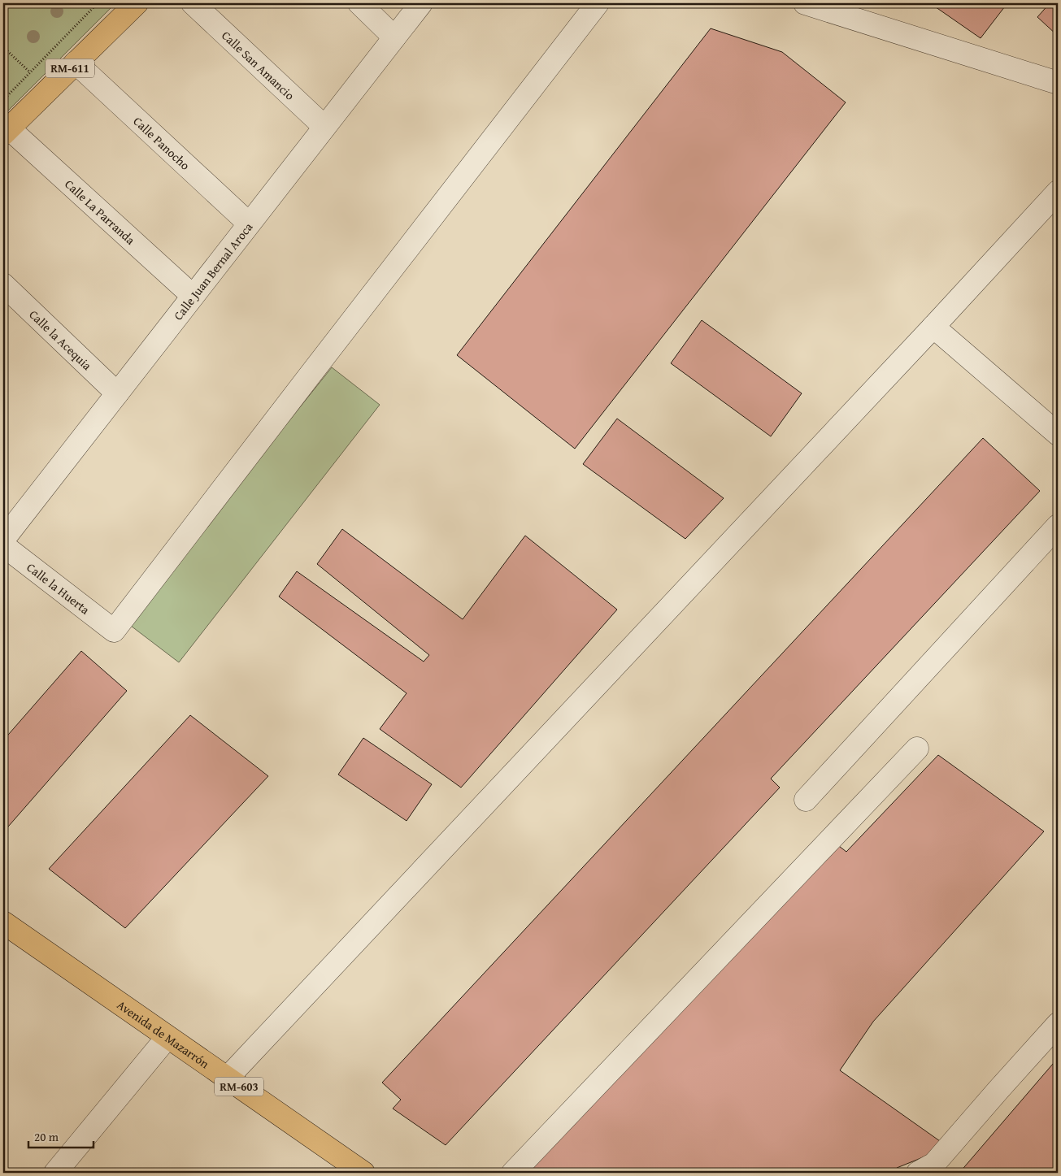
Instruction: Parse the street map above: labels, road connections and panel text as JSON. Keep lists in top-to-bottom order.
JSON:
{
  "streets": {
    "main road": ["RM-611", "Avenida de Mazarrón", "RM-603"],
    "street": [
      "Calle San Amancio",
      "Calle Panocho",
      "Calle La Parranda",
      "Calle Juan Bernal Aroca",
      "Calle la Acequia",
      "Calle la Huerta"
    ]
  },
  "crossings": [
    ["Calle San Amancio", "Calle Juan Bernal Aroca"],
    ["RM-611", "Calle Panocho"],
    ["RM-611", "Calle La Parranda"],
    ["Calle Panocho", "Calle Juan Bernal Aroca"],
    ["Calle La Parranda", "Calle Juan Bernal Aroca"],
    ["Calle Juan Bernal Aroca", "Calle la Acequia"]
  ],
  "scale_bar": "20 m"
}
